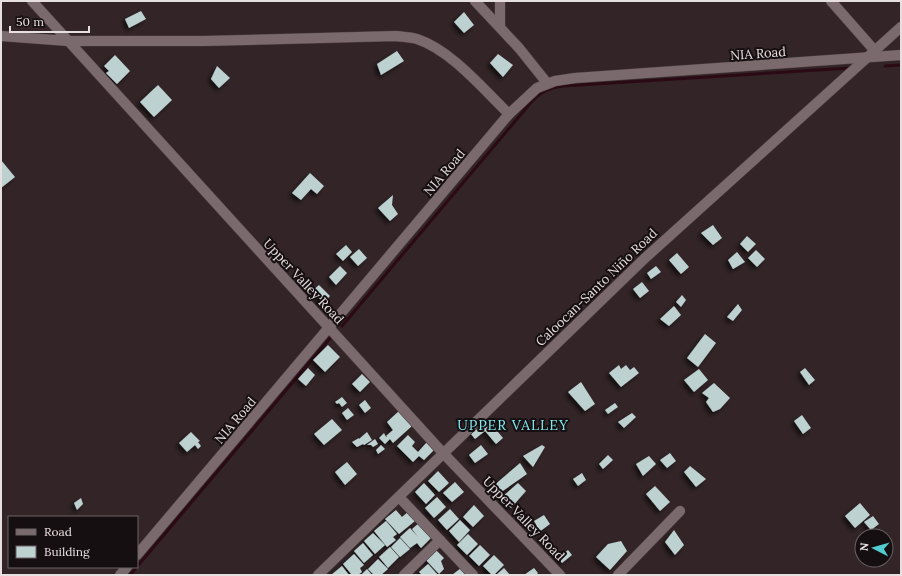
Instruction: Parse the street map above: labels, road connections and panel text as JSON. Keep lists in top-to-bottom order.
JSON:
{
  "streets": {
    "street": ["NIA Road", "Upper Valley Road", "Caloocan-Santo Niño Road"]
  },
  "crossings": [
    ["NIA Road", "Upper Valley Road"],
    ["NIA Road", "Caloocan-Santo Niño Road"],
    ["Upper Valley Road", "Caloocan-Santo Niño Road"]
  ],
  "districts": ["UPPER VALLEY"],
  "legend": ["Road", "Building"],
  "scale_bar": "50 m",
  "north": "left"
}
